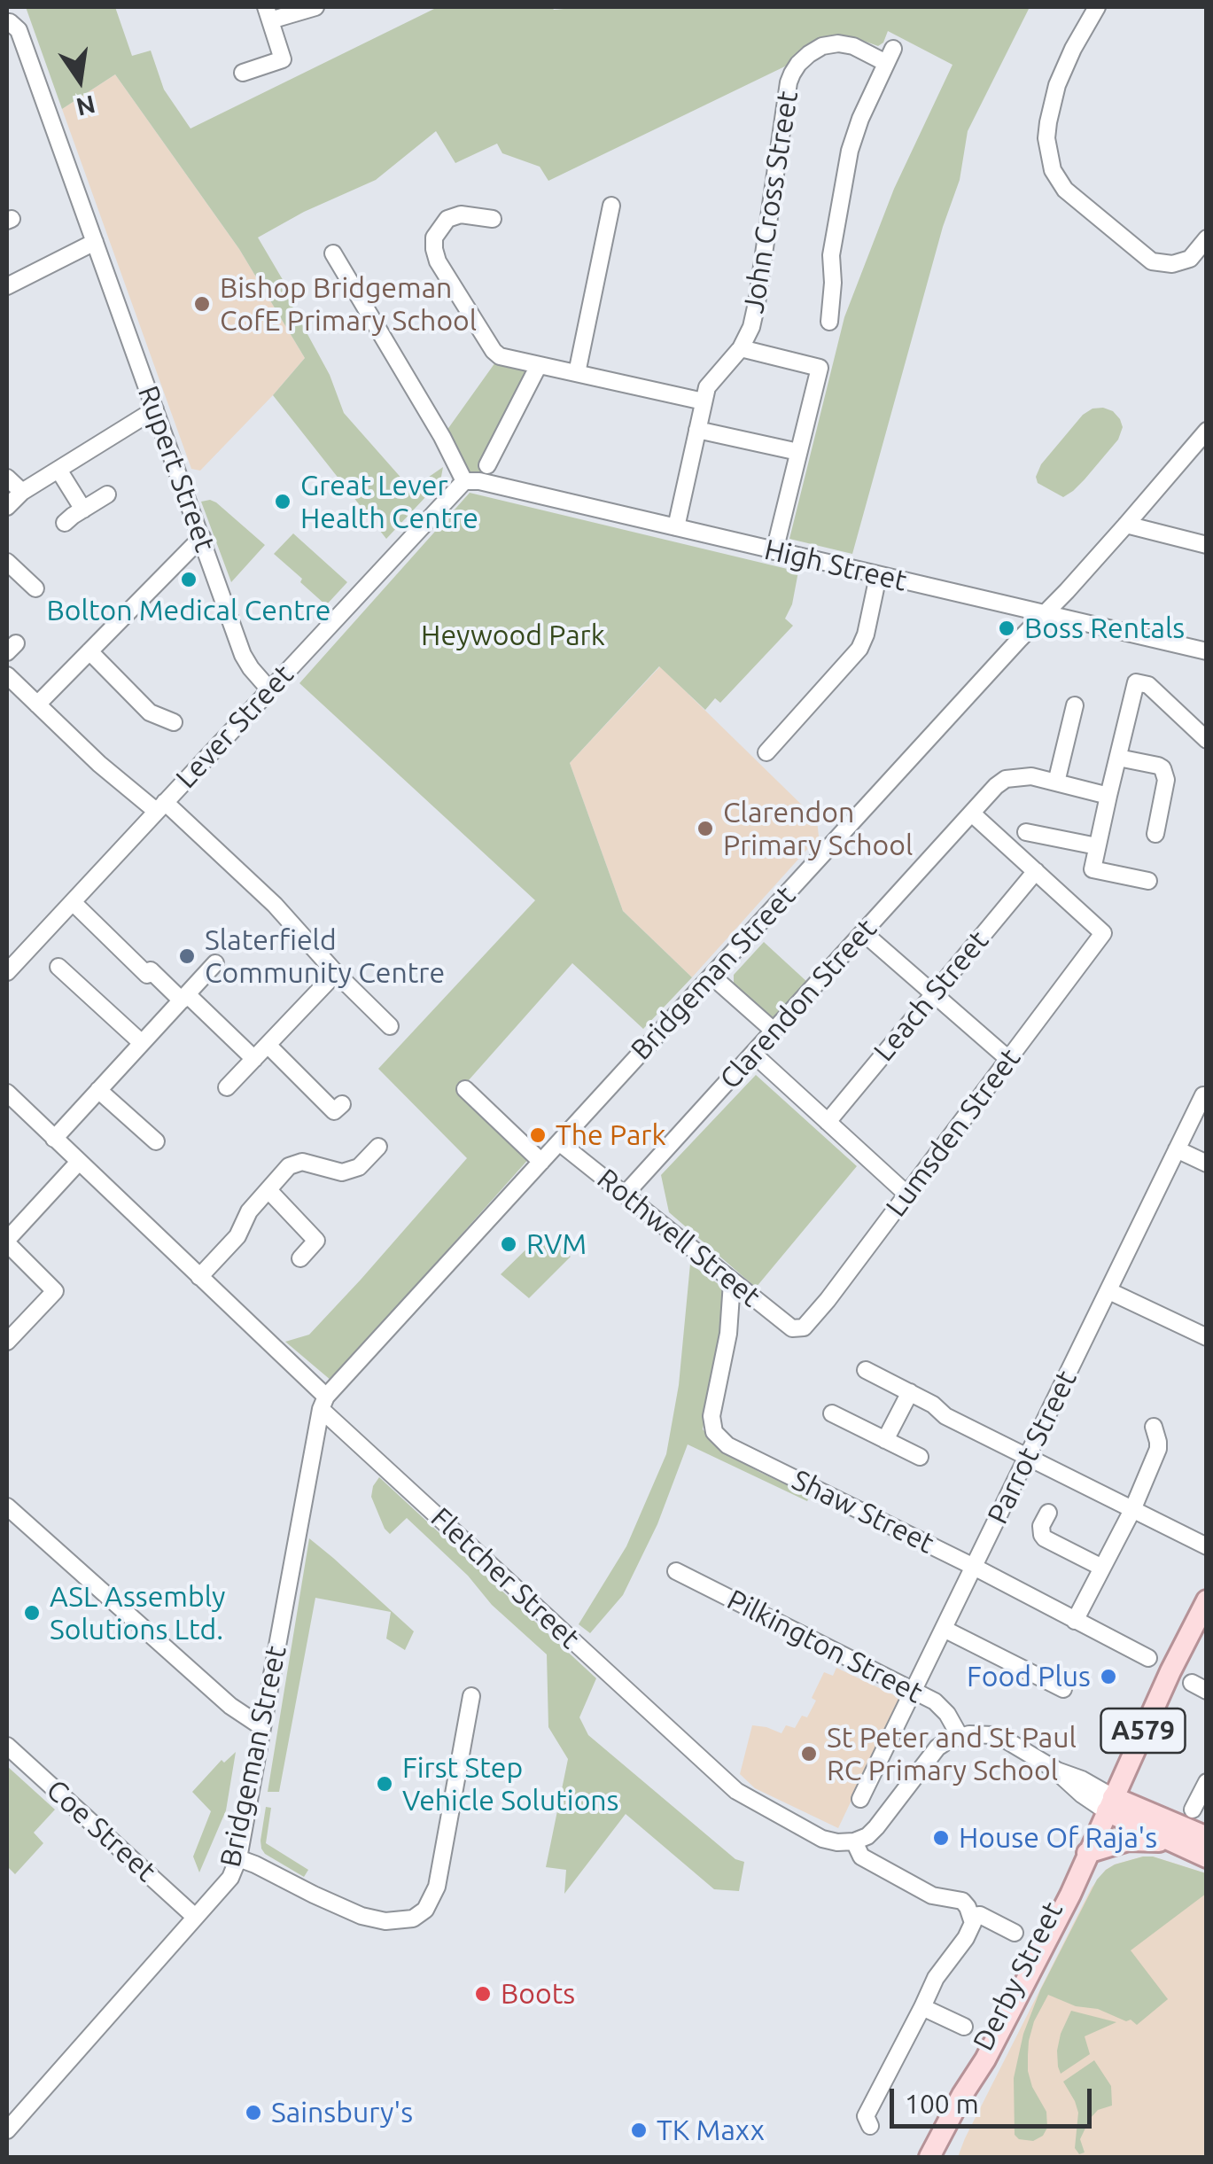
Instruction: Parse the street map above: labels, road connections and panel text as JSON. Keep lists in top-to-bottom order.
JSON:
{
  "streets": {
    "main road": ["A579", "Derby Street"],
    "street": [
      "John Cross Street",
      "Rupert Street",
      "High Street",
      "Lever Street",
      "Bridgeman Street",
      "Leach Street",
      "Clarendon Street",
      "Lumsden Street",
      "Rothwell Street",
      "Parrot Street",
      "Shaw Street",
      "Fletcher Street",
      "Pilkington Street",
      "Coe Street"
    ]
  },
  "crossings": [
    ["John Cross Street", "High Street"],
    ["Rupert Street", "Lever Street"],
    ["High Street", "Lever Street"],
    ["High Street", "Bridgeman Street"],
    ["Bridgeman Street", "Rothwell Street"],
    ["Bridgeman Street", "Fletcher Street"],
    ["Bridgeman Street", "Coe Street"],
    ["Leach Street", "Lumsden Street"],
    ["Clarendon Street", "Rothwell Street"],
    ["Lumsden Street", "Rothwell Street"],
    ["Rothwell Street", "Shaw Street"],
    ["Parrot Street", "Shaw Street"],
    ["Parrot Street", "Pilkington Street"]
  ],
  "parks": ["Heywood Park"],
  "places": [
    "Bishop Bridgeman CofE Primary School",
    "Great Lever Health Centre",
    "Bolton Medical Centre",
    "Boss Rentals",
    "Clarendon Primary School",
    "Slaterfield Community Centre",
    "The Park",
    "RVM",
    "ASL Assembly Solutions Ltd.",
    "Food Plus",
    "St Peter and St Paul RC Primary School",
    "First Step Vehicle Solutions",
    "House Of Raja's",
    "Boots",
    "Sainsbury's",
    "TK Maxx"
  ],
  "scale_bar": "100 m",
  "north": "bottom"
}
